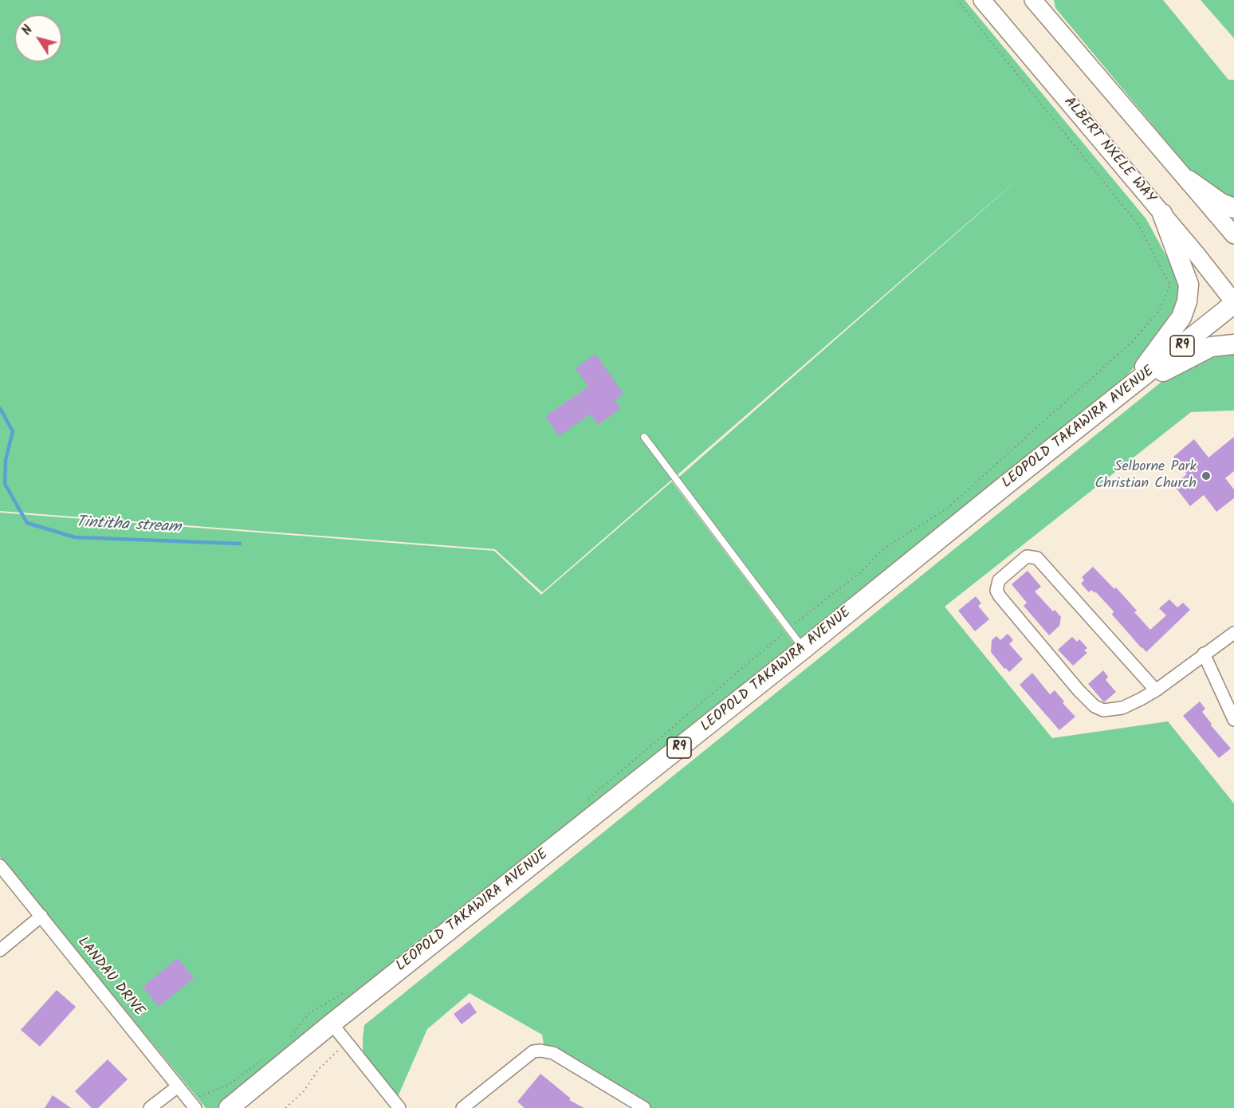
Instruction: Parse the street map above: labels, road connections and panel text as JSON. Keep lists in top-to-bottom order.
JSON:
{
  "streets": {
    "highway": ["R9", "LEOPOLD TAKAWIRA AVENUE"],
    "main road": ["ALBERT NXELE WAY"],
    "street": ["LANDAU DRIVE"]
  },
  "crossings": [
    ["ALBERT NXELE WAY", "LEOPOLD TAKAWIRA AVENUE"]
  ],
  "water": ["Tintitha stream"],
  "places": ["Selborne Park Christian Church"],
  "north": "top left"
}
